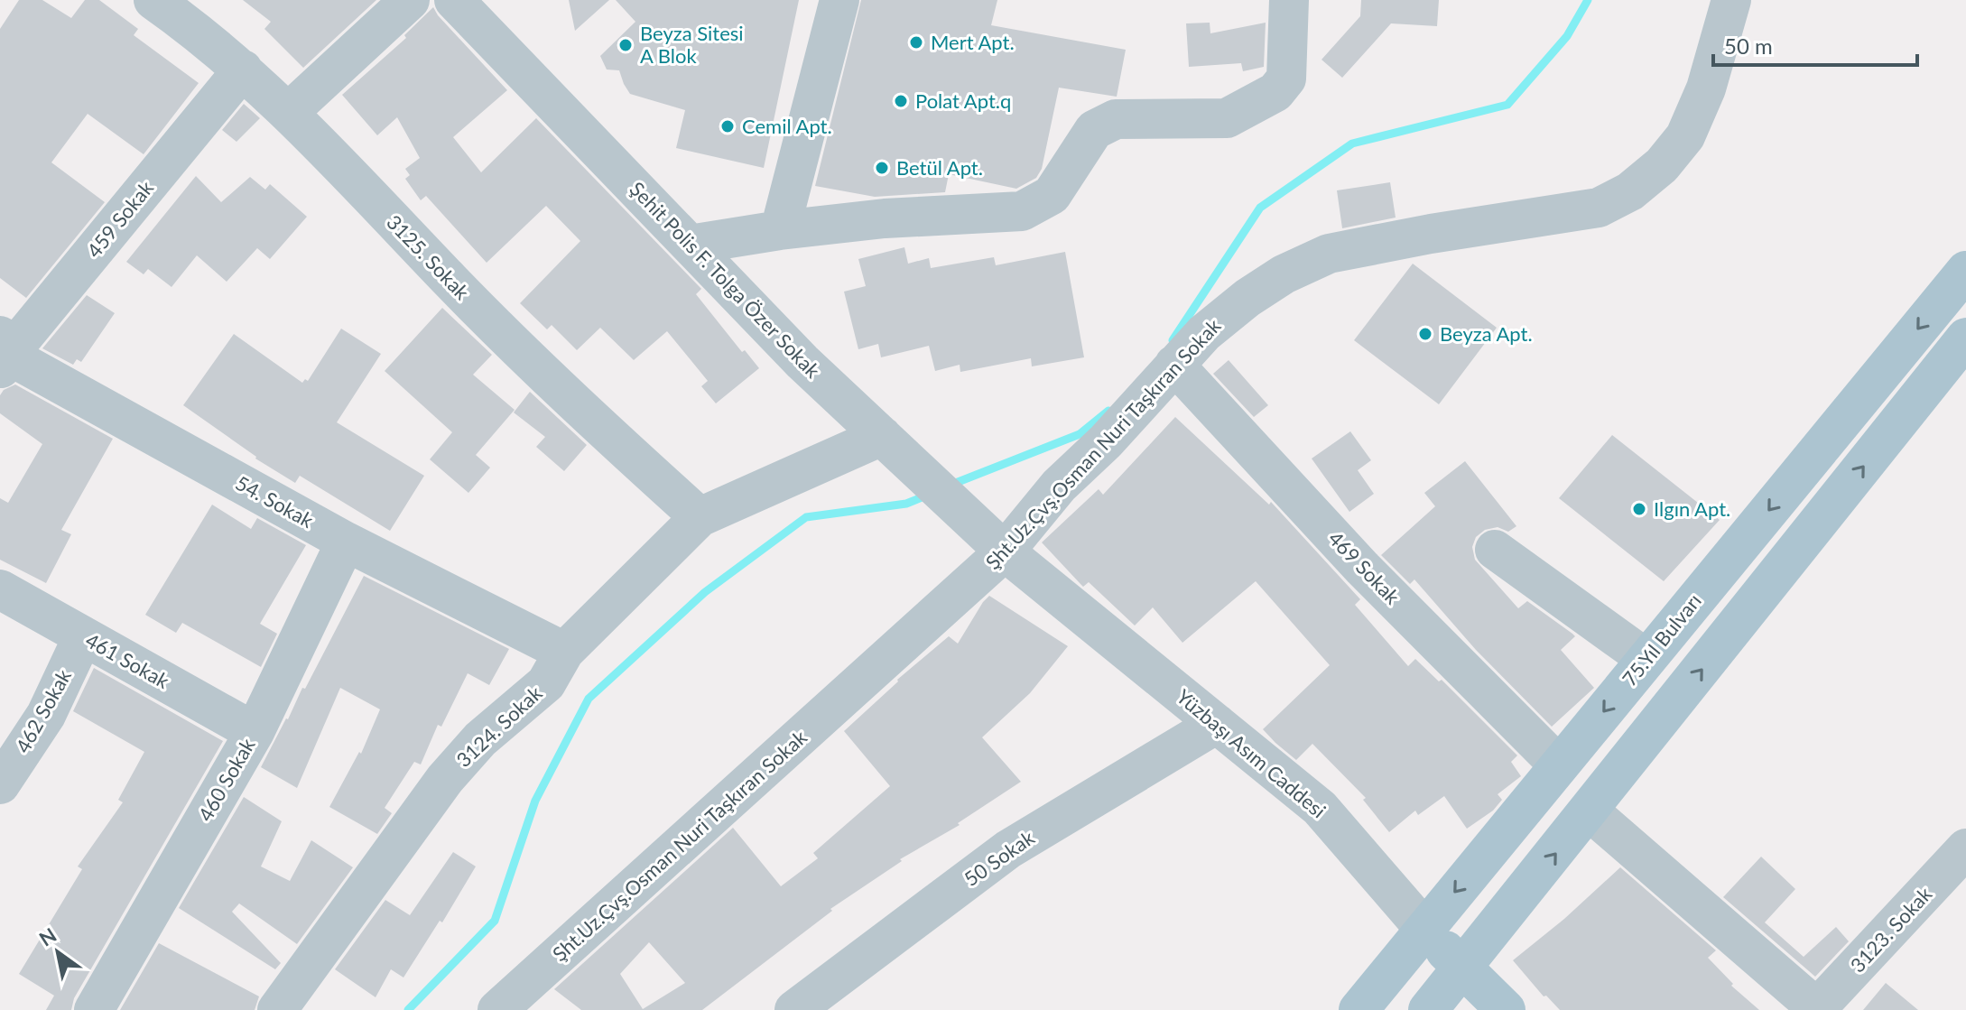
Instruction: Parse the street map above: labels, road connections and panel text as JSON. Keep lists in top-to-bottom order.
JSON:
{
  "streets": {
    "main road": ["75.Yıl Bulvarı", "Yüzbaşı Asım Caddesi"],
    "street": [
      "459 Sokak",
      "3125. Sokak",
      "Şehit Polis F. Tolga Özer Sokak",
      "Şht.Uz.Çvş.Osman Nuri Taşkıran Sokak",
      "54. Sokak",
      "469 Sokak",
      "461 Sokak",
      "462 Sokak",
      "3124. Sokak",
      "460 Sokak",
      "50 Sokak",
      "3123. Sokak"
    ]
  },
  "crossings": [
    ["459 Sokak", "3125. Sokak"],
    ["459 Sokak", "54. Sokak"],
    ["3125. Sokak", "3124. Sokak"],
    ["Şehit Polis F. Tolga Özer Sokak", "Şht.Uz.Çvş.Osman Nuri Taşkıran Sokak"],
    ["Şehit Polis F. Tolga Özer Sokak", "3124. Sokak"],
    ["Şehit Polis F. Tolga Özer Sokak", "Yüzbaşı Asım Caddesi"],
    ["Şht.Uz.Çvş.Osman Nuri Taşkıran Sokak", "469 Sokak"],
    ["Şht.Uz.Çvş.Osman Nuri Taşkıran Sokak", "Yüzbaşı Asım Caddesi"],
    ["54. Sokak", "3124. Sokak"],
    ["54. Sokak", "460 Sokak"],
    ["469 Sokak", "75.Yıl Bulvarı"],
    ["75.Yıl Bulvarı", "Yüzbaşı Asım Caddesi"],
    ["461 Sokak", "462 Sokak"],
    ["461 Sokak", "460 Sokak"],
    ["Yüzbaşı Asım Caddesi", "50 Sokak"]
  ],
  "places": [
    "Mert Apt.",
    "Beyza Sitesi A Blok",
    "Polat Apt.q",
    "Cemil Apt.",
    "Betül Apt.",
    "Beyza Apt.",
    "Ilgın Apt."
  ],
  "scale_bar": "50 m",
  "north": "top left"
}
